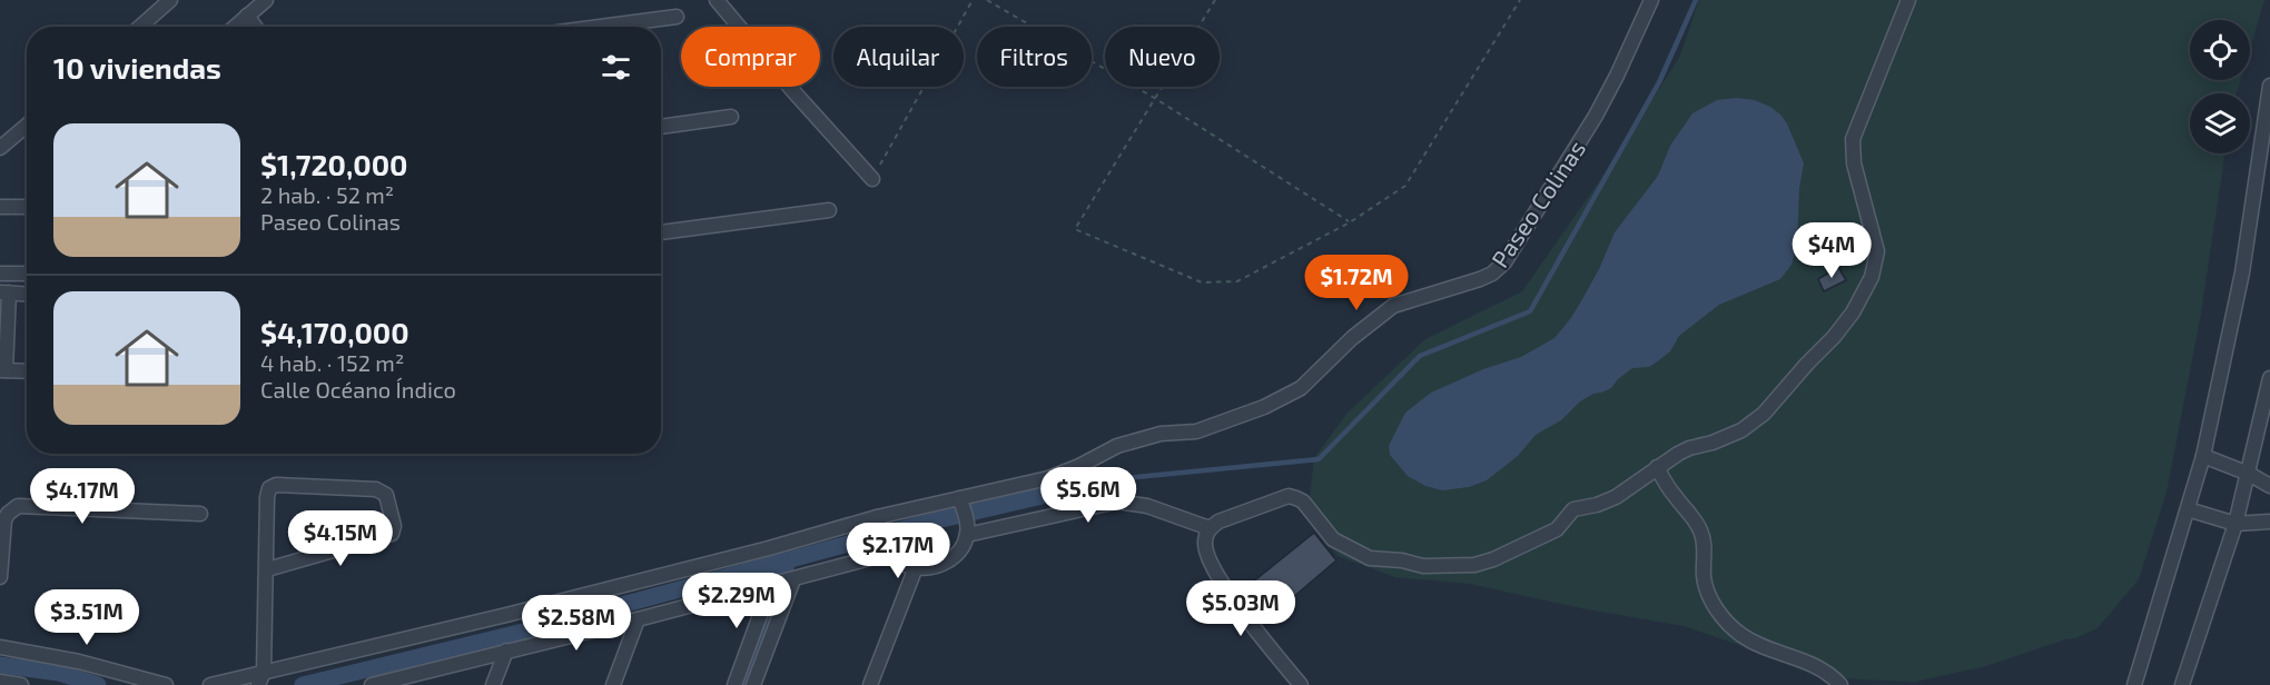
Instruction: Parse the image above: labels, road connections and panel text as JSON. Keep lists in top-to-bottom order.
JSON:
{
  "streets": {
    "street": ["Paseo Colinas"]
  },
  "page": {
    "chip": [
      "Comprar",
      "Alquilar",
      "Filtros",
      "Nuevo"
    ],
    "heading": "10 viviendas",
    "list": [
      {
        "name": "$1,720,000",
        "note": "2 hab. · 52 m² · Paseo Colinas"
      },
      {
        "name": "$4,170,000",
        "note": "4 hab. · 152 m² · Calle Océano Índico"
      }
    ],
    "price": [
      "$4M",
      "$1.72M",
      "$5.6M",
      "$4.17M",
      "$4.15M",
      "$2.17M",
      "$2.29M",
      "$5.03M",
      "$3.51M",
      "$2.58M"
    ]
  }
}
